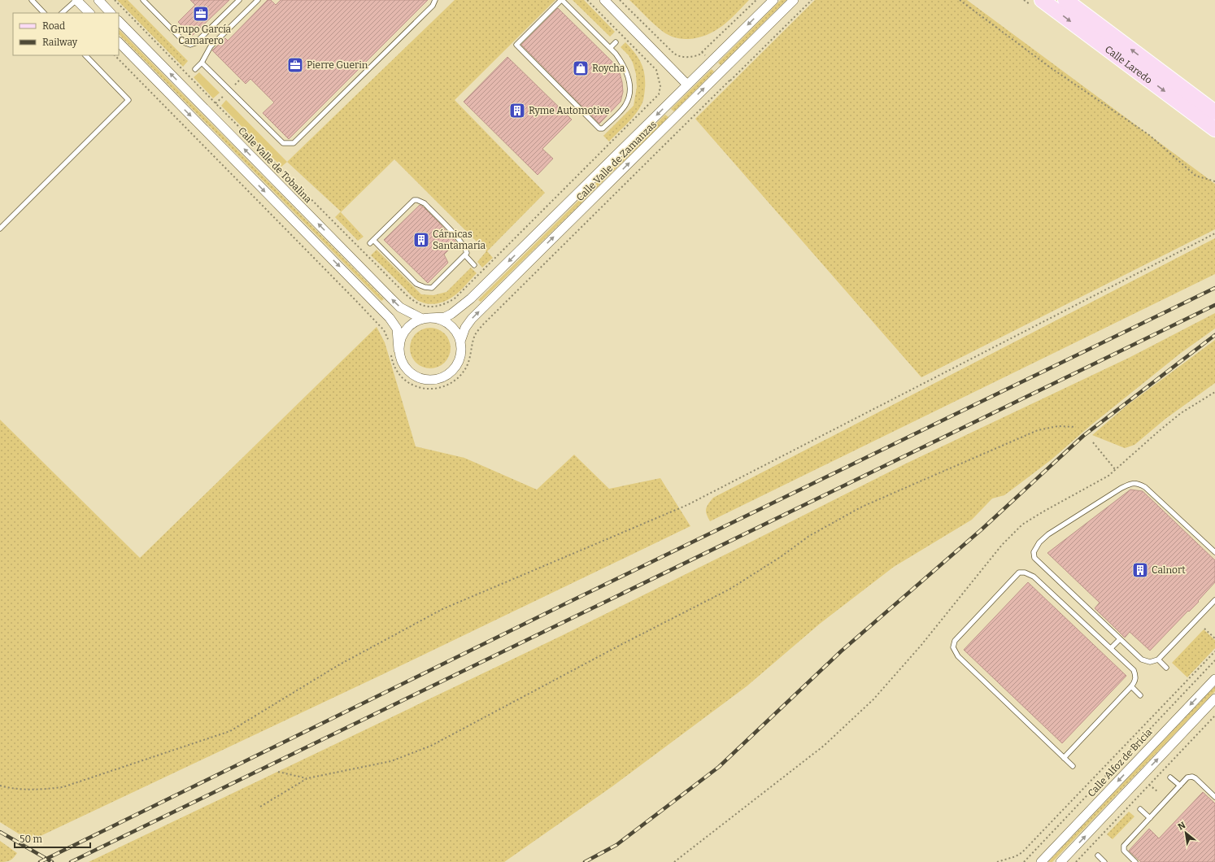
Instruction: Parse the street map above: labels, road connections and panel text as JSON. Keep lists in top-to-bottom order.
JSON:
{
  "streets": {
    "main road": ["Calle Laredo"],
    "street": ["Calle Valle de Zamanzas", "Calle Valle de Tobalina", "Calle Alfoz de Bricia"]
  },
  "crossings": [
    ["Calle Valle de Zamanzas", "Calle Valle de Tobalina"]
  ],
  "places": {
    "office": ["Grupo García Camarero", "Pierre Guerin"],
    "shop": ["Roycha"],
    "building": ["Ryme Automotive", "Cárnicas Santamaría", "Calnort"]
  },
  "legend": ["Road", "Railway"],
  "scale_bar": "50 m",
  "north": "top left"
}
